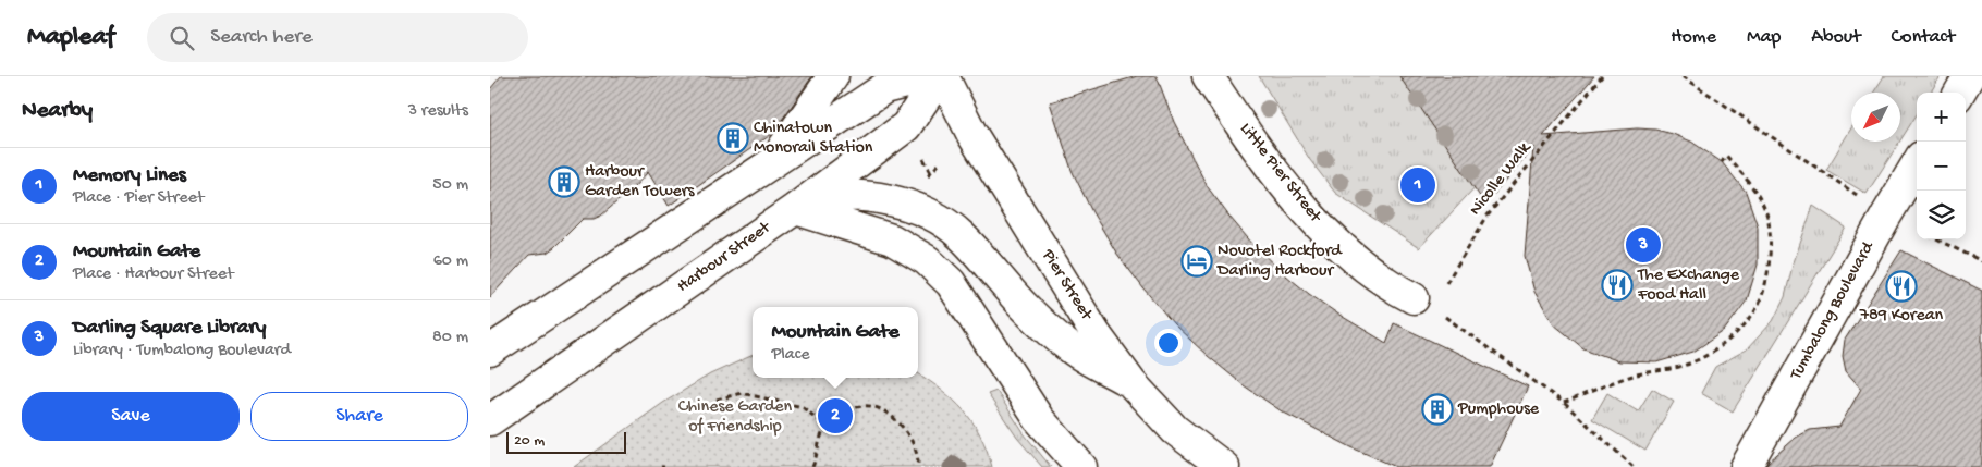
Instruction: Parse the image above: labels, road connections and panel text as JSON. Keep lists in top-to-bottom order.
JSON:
{
  "streets": {
    "main road": [
      "Little Pier Street",
      "Harbour Street",
      "Pier Street",
      "Tumbalong Boulevard"
    ],
    "path": ["Nicolle Walk"]
  },
  "crossings": [
    ["Little Pier Street", "Nicolle Walk"],
    ["Harbour Street", "Pier Street"]
  ],
  "parks": ["Chinese Garden of Friendship"],
  "places": {
    "building": ["Chinatown Monorail Station", "Harbour Garden Towers", "Pumphouse"],
    "hotel": ["Novotel Rockford Darling Harbour"],
    "restaurant": ["The Exchange Food Hall", "789 Korean"]
  },
  "scale_bar": "20 m",
  "north": "bottom left",
  "page": {
    "header": "Mapleaf",
    "search": "Search here",
    "nav": [
      "Home",
      "Map",
      "About",
      "Contact"
    ],
    "heading": ["Nearby", "3 results"],
    "map_buttons": ["+", "−"],
    "list": [
      {
        "mark": "1",
        "name": "Memory Lines",
        "note": "Place · Pier Street",
        "value": "50 m"
      },
      {
        "mark": "2",
        "name": "Mountain Gate",
        "note": "Place · Harbour Street",
        "value": "60 m"
      },
      {
        "mark": "3",
        "name": "Darling Square Library",
        "note": "Library · Tumbalong Boulevard",
        "value": "80 m"
      }
    ],
    "pins": ["1", "3", "2"],
    "popup": ["Mountain Gate", "Place"],
    "buttons": ["Save", "Share"],
    "scale": "20 m"
  }
}
